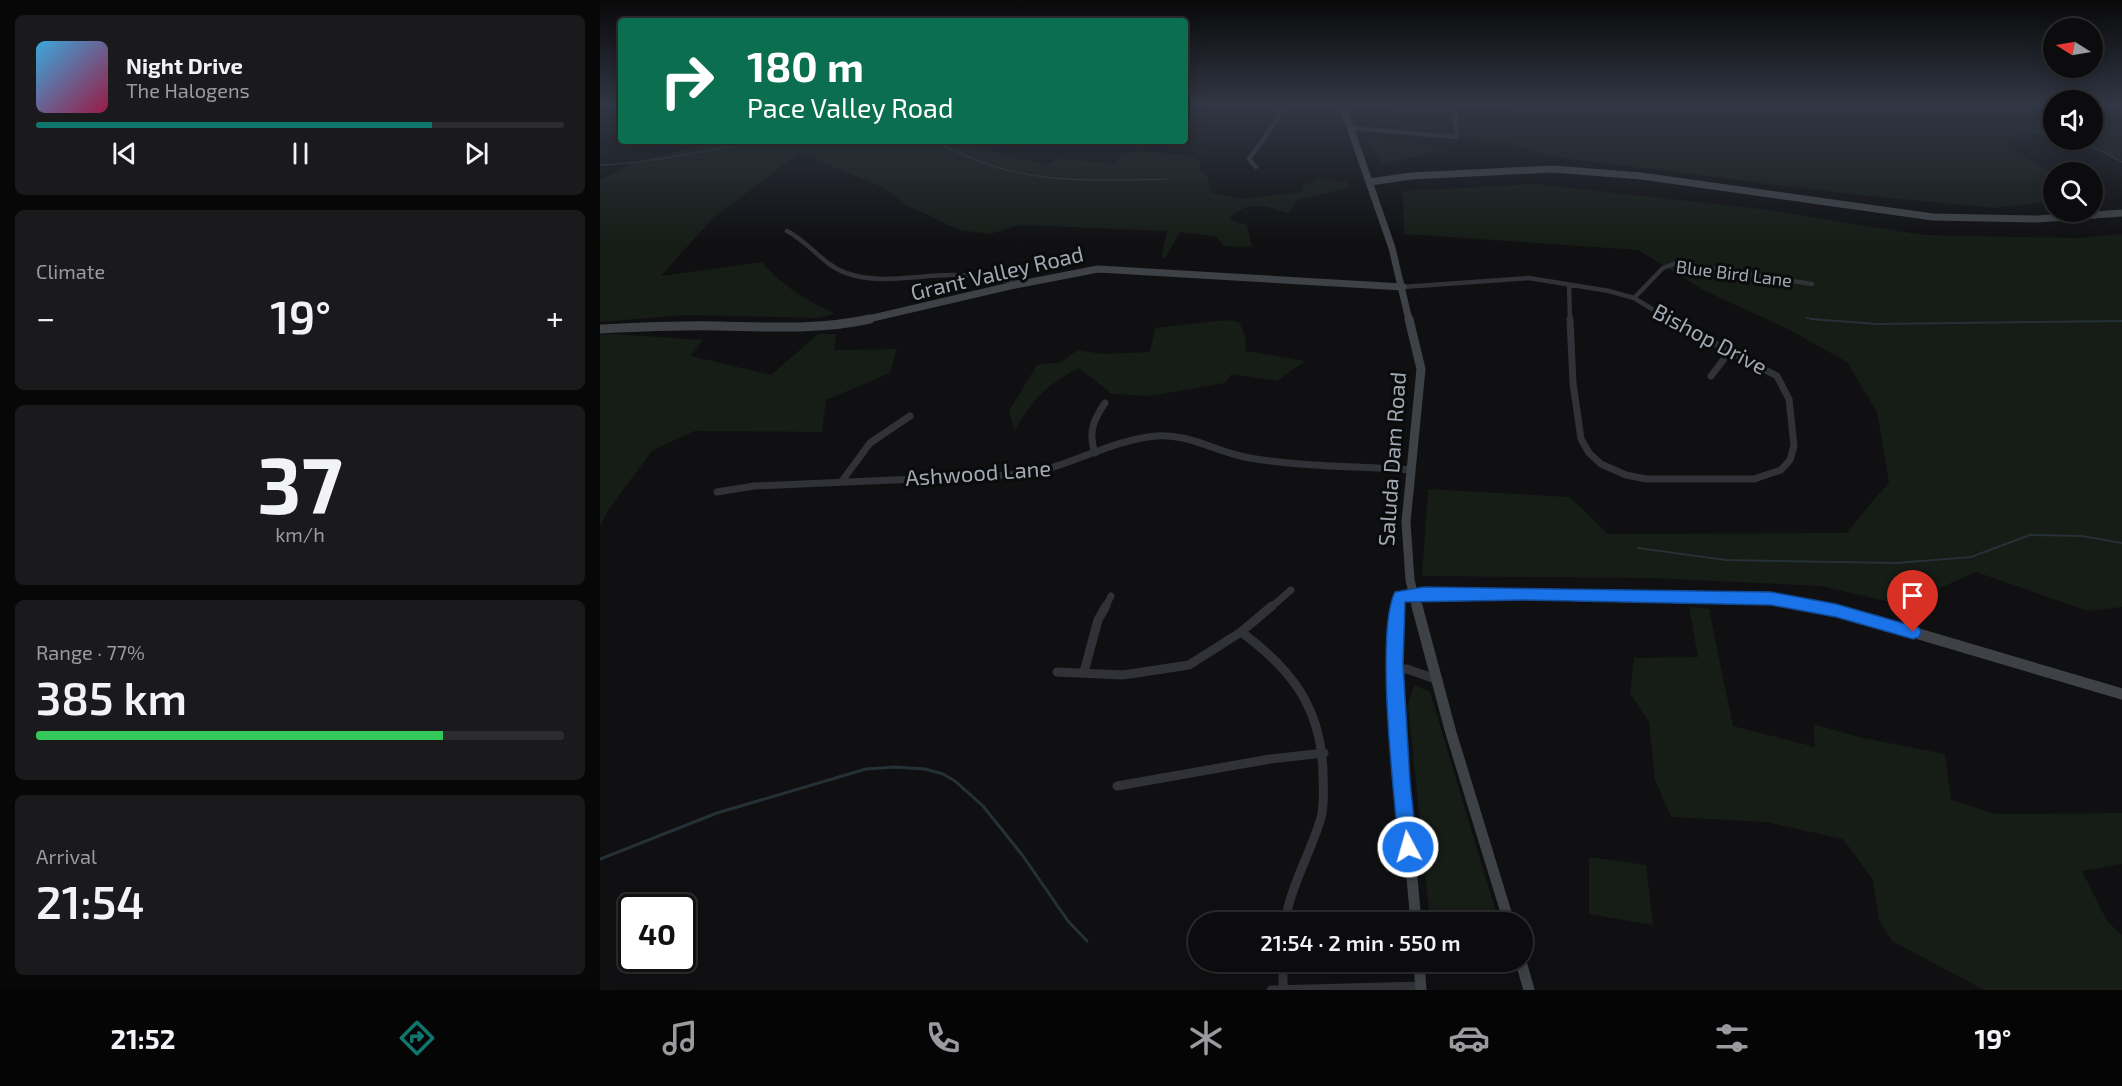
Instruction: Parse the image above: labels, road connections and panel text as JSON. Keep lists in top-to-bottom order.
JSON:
{
  "streets": {
    "street": [
      "Grant Valley Road",
      "Blue Bird Lane",
      "Bishop Drive",
      "Saluda Dam Road",
      "Ashwood Lane"
    ]
  },
  "crossings": [
    ["Grant Valley Road", "Bishop Drive"],
    ["Grant Valley Road", "Saluda Dam Road"],
    ["Blue Bird Lane", "Bishop Drive"],
    ["Bishop Drive", "Saluda Dam Road"],
    ["Saluda Dam Road", "Ashwood Lane"]
  ],
  "north": "left",
  "page": {
    "turn": ["180 m", "Pace Valley Road"],
    "song": ["Night Drive", "The Halogens"],
    "tile": [
      "Climate",
      ["37", "km/h"],
      ["Range · 77%", "385 km"],
      ["Arrival", "21:54"]
    ],
    "heat": ["−", "19°", "+"],
    "limit": "40",
    "trip": "21:54 · 2 min · 550 m",
    "tabs": ["21:52", "19°"]
  }
}
